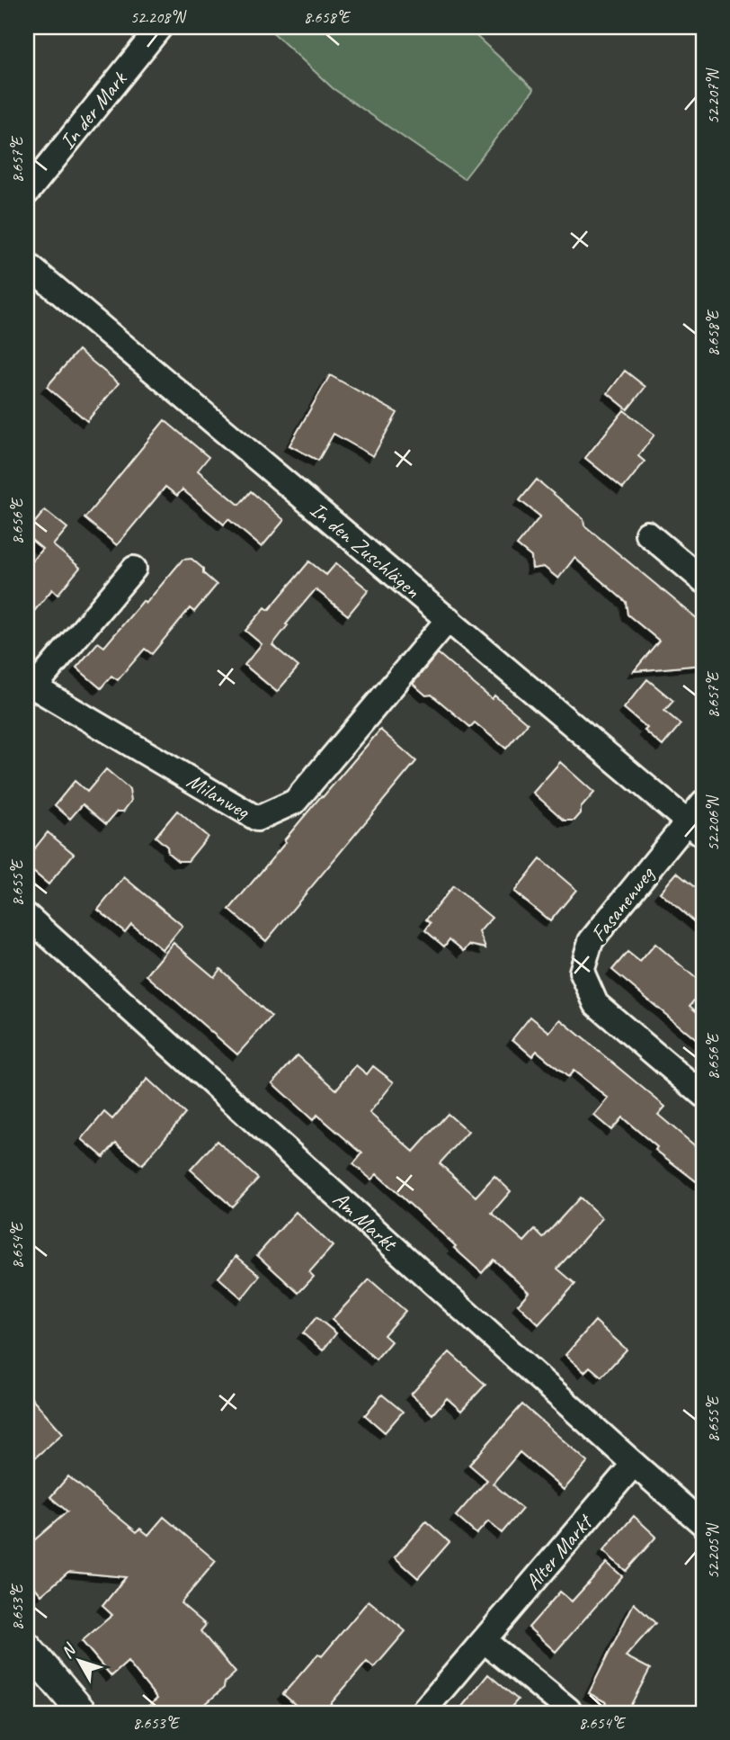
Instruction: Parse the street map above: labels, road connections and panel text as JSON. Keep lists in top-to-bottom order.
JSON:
{
  "streets": {
    "street": [
      "In der Mark",
      "In den Zuschlägen",
      "Milanweg",
      "Fasanenweg",
      "Am Markt",
      "Alter Markt"
    ]
  },
  "crossings": [
    ["In den Zuschlägen", "Milanweg"],
    ["In den Zuschlägen", "Fasanenweg"],
    ["Am Markt", "Alter Markt"]
  ],
  "north": "top left",
  "coordinates": [
    "52.208°N",
    "8.658°E",
    "52.207°N",
    "8.657°E",
    "8.656°E",
    "52.206°N",
    "8.655°E",
    "8.654°E",
    "52.205°N",
    "8.653°E"
  ]
}
